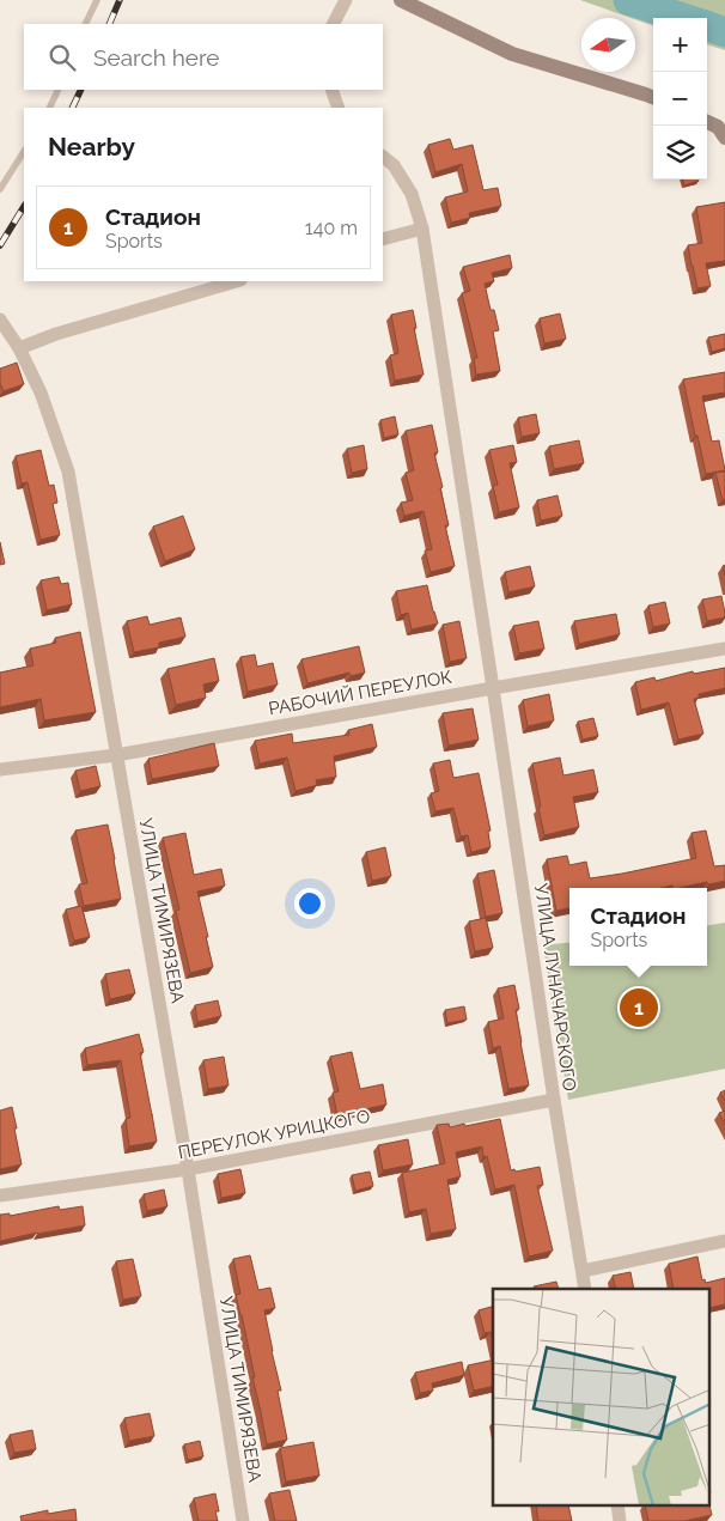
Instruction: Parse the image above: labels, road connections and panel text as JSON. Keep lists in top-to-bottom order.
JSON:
{
  "streets": {
    "street": [
      "РАБОЧИЙ ПЕРЕУЛОК",
      "УЛИЦА ТИМИРЯЗЕВА",
      "УЛИЦА ЛУНАЧАРСКОГО",
      "ПЕРЕУЛОК УРИЦКОГО"
    ]
  },
  "crossings": [
    ["РАБОЧИЙ ПЕРЕУЛОК", "УЛИЦА ТИМИРЯЗЕВА"],
    ["РАБОЧИЙ ПЕРЕУЛОК", "УЛИЦА ЛУНАЧАРСКОГО"],
    ["УЛИЦА ТИМИРЯЗЕВА", "ПЕРЕУЛОК УРИЦКОГО"],
    ["УЛИЦА ЛУНАЧАРСКОГО", "ПЕРЕУЛОК УРИЦКОГО"]
  ],
  "north": "left",
  "page": {
    "map_buttons": ["+", "−"],
    "search": "Search here",
    "heading": "Nearby",
    "list": [
      {
        "mark": "1",
        "name": "Стадион",
        "note": "Sports",
        "value": "140 m"
      }
    ],
    "popup": ["Стадион", "Sports"],
    "pins": "1"
  }
}
